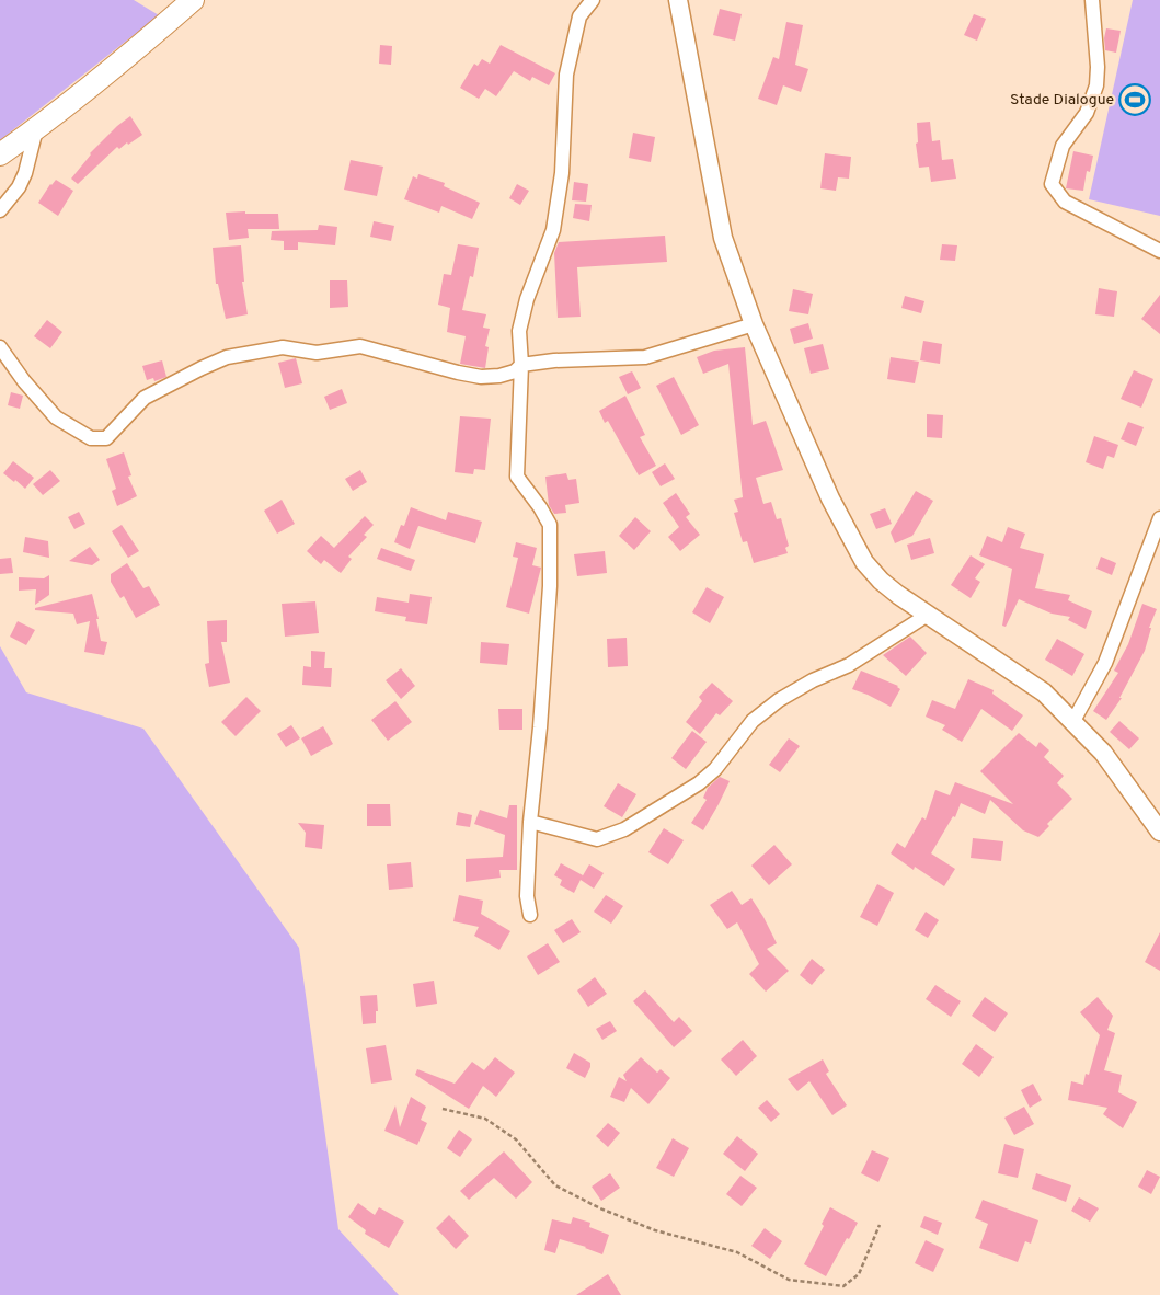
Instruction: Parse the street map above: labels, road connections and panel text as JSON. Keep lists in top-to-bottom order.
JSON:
{
  "places": {
    "sports": ["Stade Dialogue"]
  }
}
